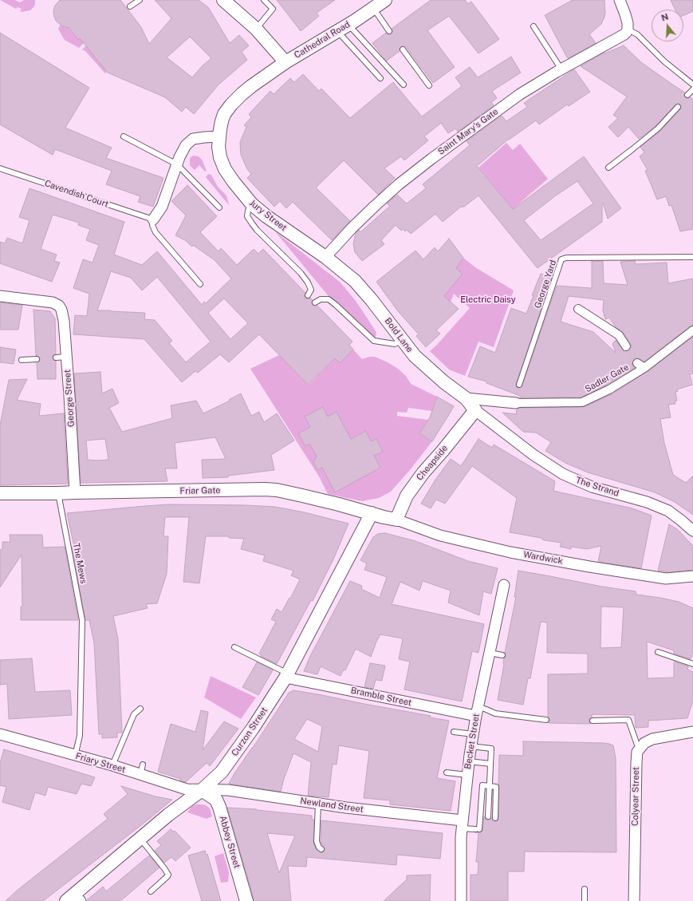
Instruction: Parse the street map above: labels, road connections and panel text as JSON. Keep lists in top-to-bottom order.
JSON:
{
  "streets": {
    "street": [
      "Cathedral Road",
      "Saint Mary's Gate",
      "Jury Street",
      "Bold Lane",
      "Sadler Gate",
      "George Street",
      "Cheapside",
      "The Strand",
      "Friar Gate",
      "Wardwick",
      "Bramble Street",
      "Curzon Street",
      "Becket Street",
      "Friary Street",
      "Colyear Street",
      "Newland Street",
      "Abbey Street"
    ],
    "lane": ["Cavendish Court", "George Yard", "The Mews"]
  },
  "crossings": [
    ["Cathedral Road", "Jury Street"],
    ["Saint Mary's Gate", "Jury Street"],
    ["Saint Mary's Gate", "Bold Lane"],
    ["Jury Street", "Bold Lane"],
    ["Bold Lane", "Cheapside"],
    ["Bold Lane", "The Strand"],
    ["George Street", "Friar Gate"],
    ["Cheapside", "The Strand"],
    ["Cheapside", "Friar Gate"],
    ["Cheapside", "Wardwick"],
    ["Friar Gate", "Wardwick"],
    ["Friar Gate", "The Mews"],
    ["Friar Gate", "Curzon Street"],
    ["The Mews", "Friary Street"],
    ["Bramble Street", "Curzon Street"],
    ["Bramble Street", "Becket Street"],
    ["Curzon Street", "Friary Street"],
    ["Curzon Street", "Newland Street"],
    ["Curzon Street", "Abbey Street"],
    ["Becket Street", "Newland Street"],
    ["Friary Street", "Newland Street"],
    ["Friary Street", "Abbey Street"],
    ["Newland Street", "Abbey Street"]
  ],
  "parks": ["Electric Daisy"],
  "north": "top"
}
